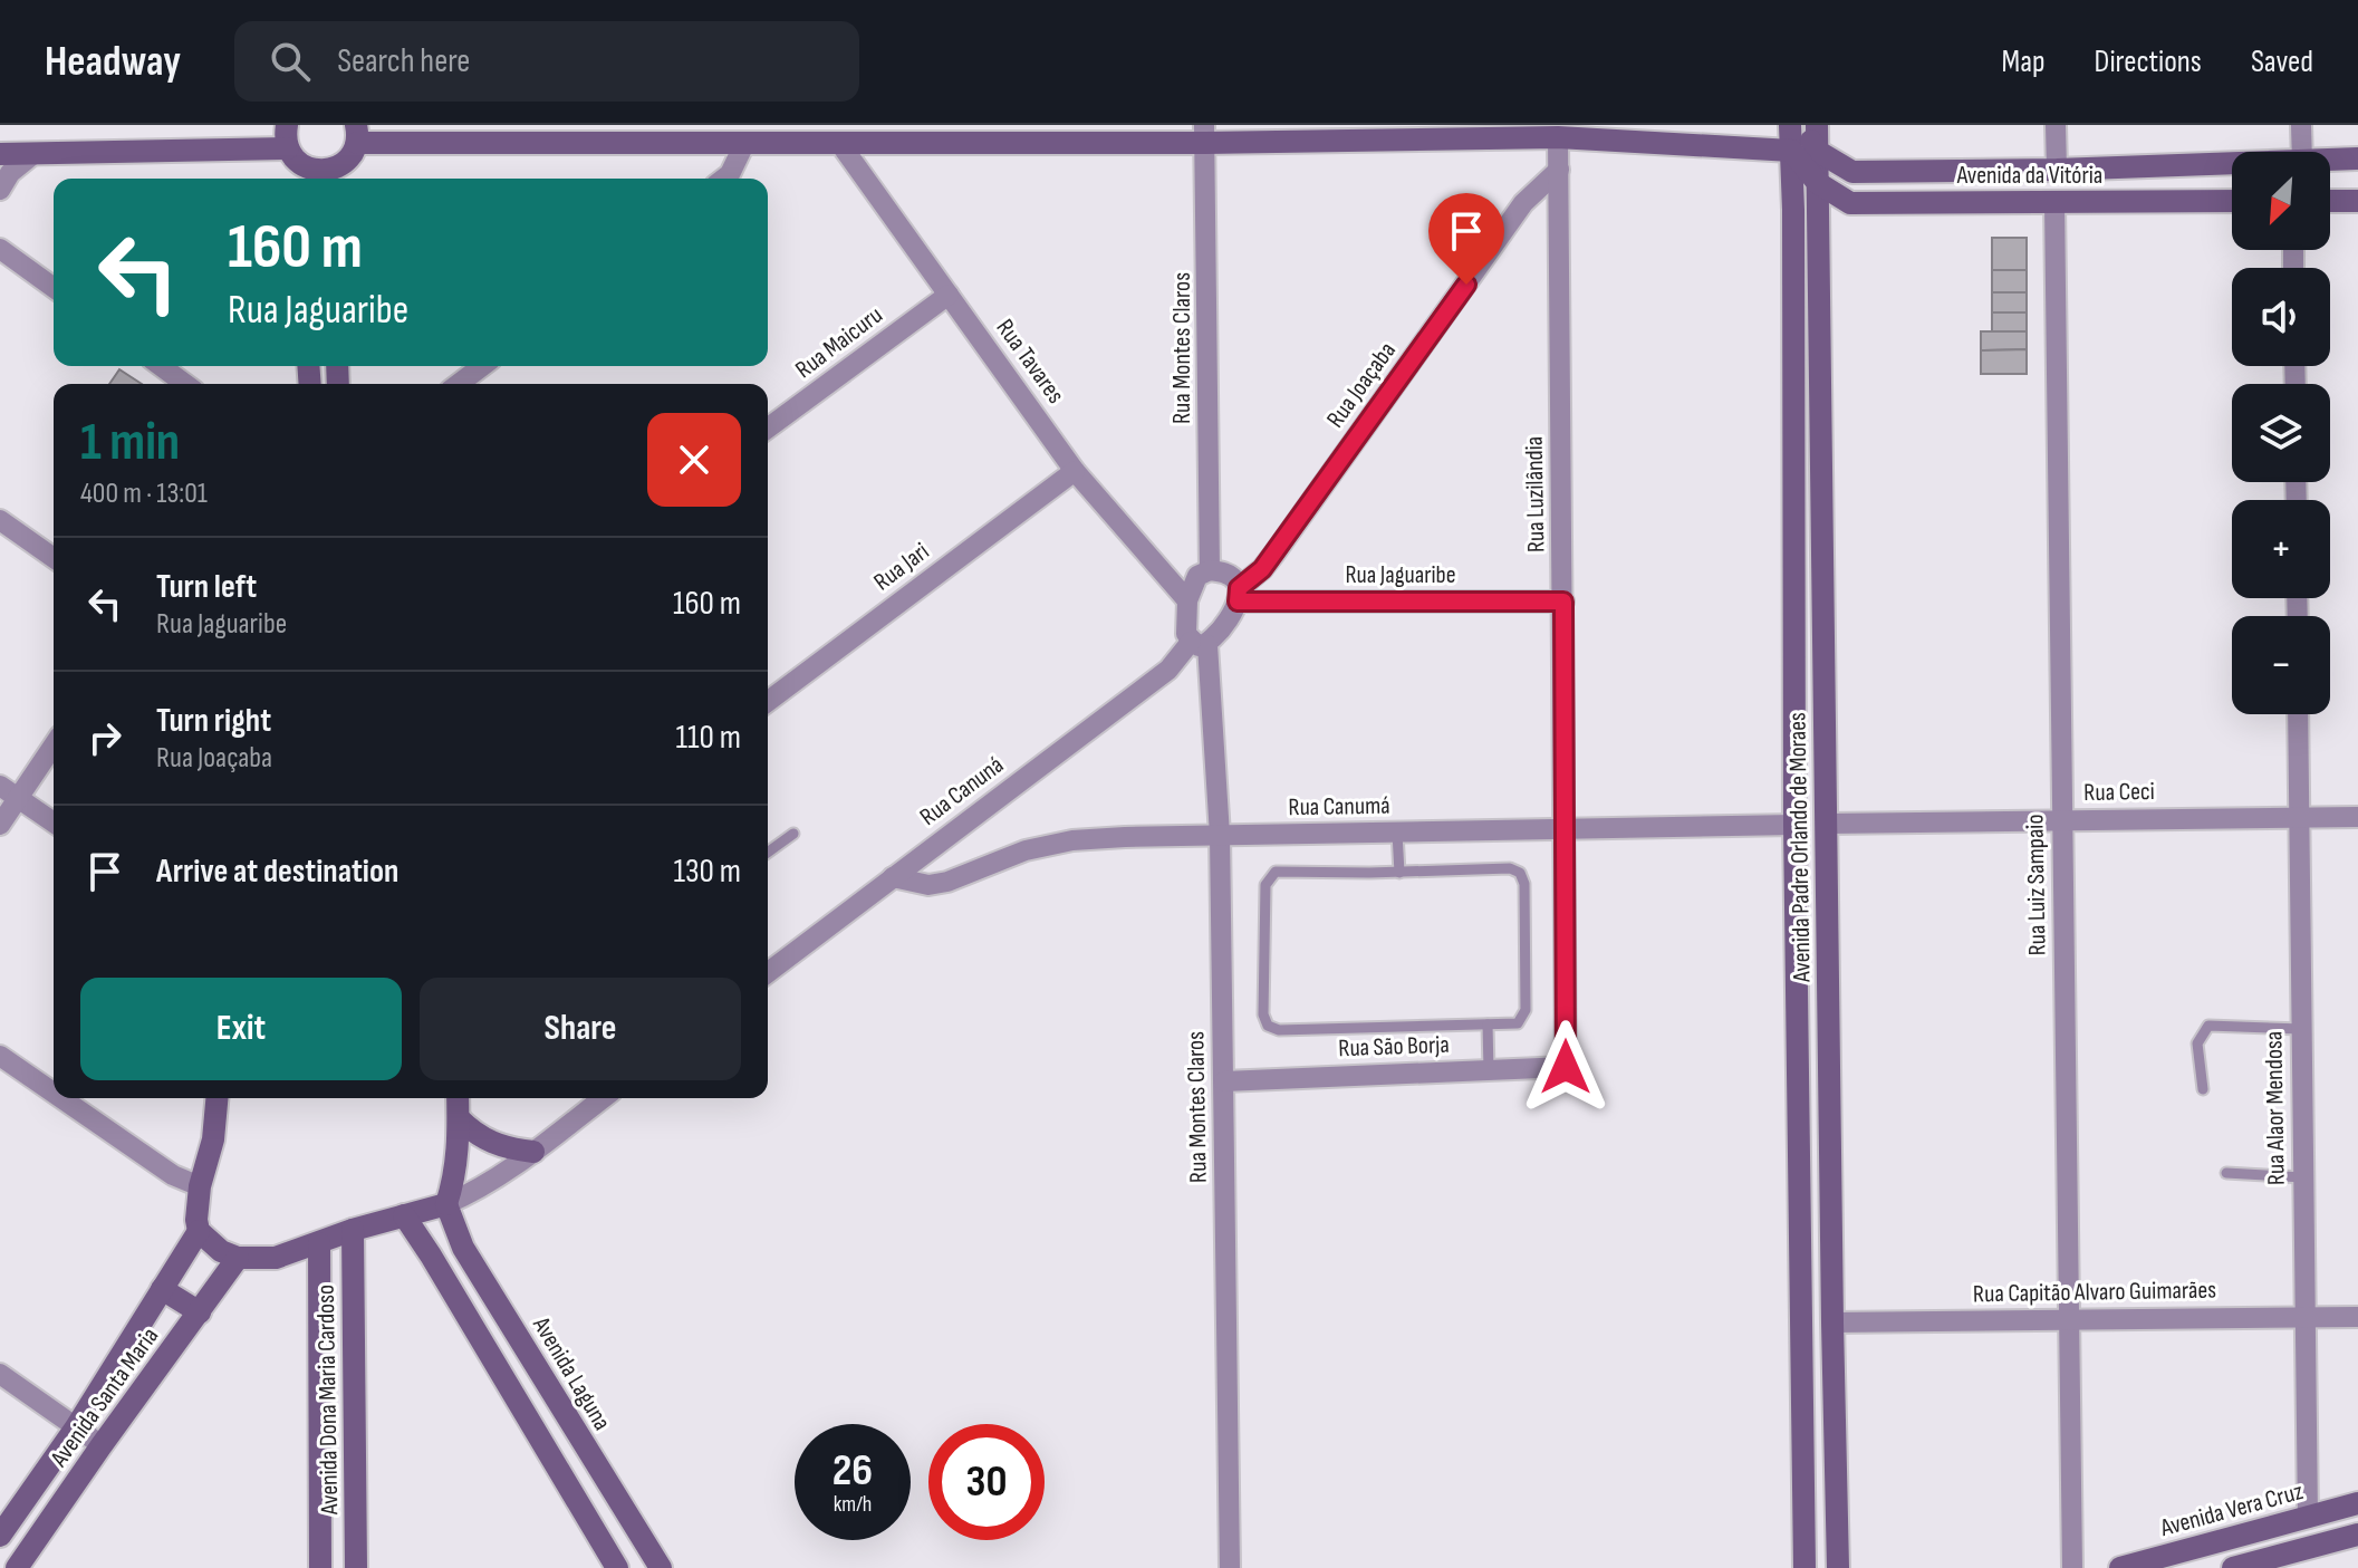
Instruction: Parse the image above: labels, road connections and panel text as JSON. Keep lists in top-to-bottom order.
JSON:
{
  "streets": {
    "main road": [
      "Avenida da Vitória",
      "Avenida Padre Orlando de Moraes",
      "Avenida Laguna",
      "Avenida Santa Maria",
      "Avenida Dona Maria Cardoso",
      "Avenida Vera Cruz"
    ],
    "street": [
      "Rua Maicuru",
      "Rua Montes Claros",
      "Rua Tavares",
      "Rua Joaçaba",
      "Rua Luzilândia",
      "Rua Jari",
      "Rua Jaguaribe",
      "Rua Canuná",
      "Rua Ceci",
      "Rua Canumá",
      "Rua Luiz Sampaio",
      "Rua São Borja",
      "Rua Alaor Mendosa",
      "Rua Capitão Alvaro Guimarães"
    ]
  },
  "crossings": [
    ["Avenida da Vitória", "Avenida Padre Orlando de Moraes"],
    ["Avenida da Vitória", "Rua Luiz Sampaio"],
    ["Rua Maicuru", "Rua Tavares"],
    ["Rua Montes Claros", "Rua Tavares"],
    ["Rua Montes Claros", "Rua Joaçaba"],
    ["Rua Montes Claros", "Rua Jaguaribe"],
    ["Rua Montes Claros", "Rua Canuná"],
    ["Rua Montes Claros", "Rua Canumá"],
    ["Rua Montes Claros", "Rua São Borja"],
    ["Rua Tavares", "Rua Joaçaba"],
    ["Rua Tavares", "Rua Jari"],
    ["Rua Tavares", "Rua Jaguaribe"],
    ["Rua Tavares", "Rua Canuná"],
    ["Rua Joaçaba", "Rua Luzilândia"],
    ["Rua Joaçaba", "Rua Jaguaribe"],
    ["Rua Joaçaba", "Rua Canuná"],
    ["Rua Luzilândia", "Rua Jaguaribe"],
    ["Rua Luzilândia", "Rua Canumá"],
    ["Rua Luzilândia", "Rua São Borja"],
    ["Rua Jaguaribe", "Rua Canuná"],
    ["Rua Canuná", "Rua Canumá"],
    ["Rua Ceci", "Avenida Padre Orlando de Moraes"],
    ["Rua Ceci", "Rua Luiz Sampaio"],
    ["Rua Ceci", "Rua Alaor Mendosa"],
    ["Rua Canumá", "Avenida Padre Orlando de Moraes"],
    ["Avenida Padre Orlando de Moraes", "Rua Capitão Alvaro Guimarães"],
    ["Rua Luiz Sampaio", "Rua Capitão Alvaro Guimarães"],
    ["Rua Alaor Mendosa", "Rua Capitão Alvaro Guimarães"],
    ["Rua Alaor Mendosa", "Avenida Vera Cruz"]
  ],
  "north": "bottom left",
  "page": {
    "header": "Headway",
    "search": "Search here",
    "nav": ["Map", "Directions", "Saved"],
    "map_buttons": ["+", "−"],
    "turn": ["160 m", "Rua Jaguaribe"],
    "heading": ["1 min", "400 m · 13:01"],
    "list": [
      {
        "name": "Turn left",
        "note": "Rua Jaguaribe",
        "value": "160 m"
      },
      {
        "name": "Turn right",
        "note": "Rua Joaçaba",
        "value": "110 m"
      },
      {
        "name": "Arrive at destination",
        "value": "130 m"
      }
    ],
    "buttons": ["Exit", "Share"],
    "speed": "26 km/h",
    "limit": "30"
  }
}
